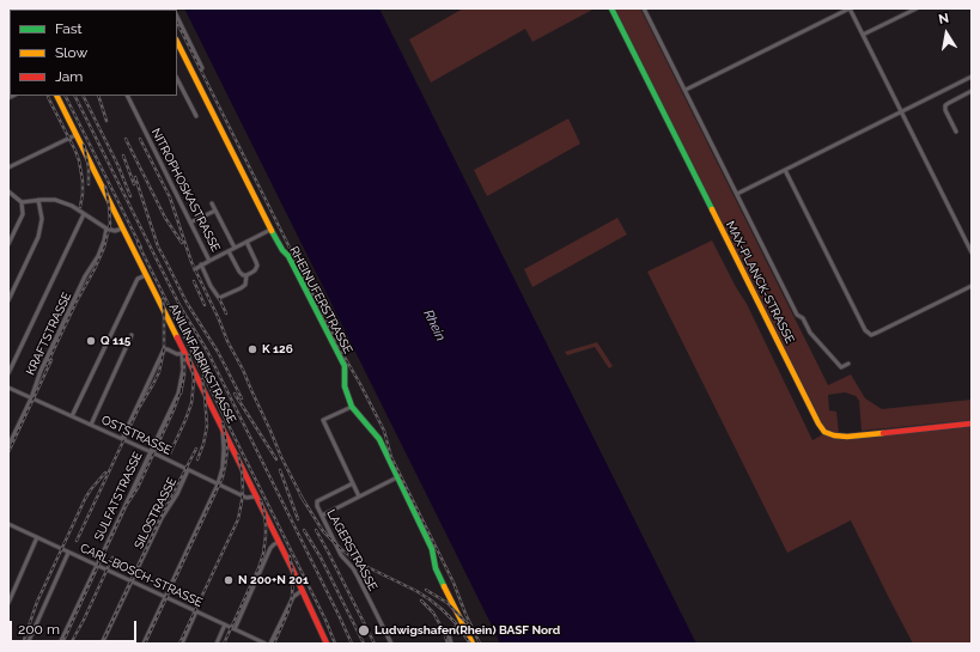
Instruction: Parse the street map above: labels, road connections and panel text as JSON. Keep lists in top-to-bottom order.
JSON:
{
  "streets": {
    "street": [
      "NITROPHOSKASTRASSE",
      "MAX-PLANCK-STRASSE",
      "RHEINUFERSTRASSE",
      "KRAFTSTRASSE",
      "ANILINFABRIKSTRASSE",
      "OSTSTRASSE",
      "SULFATSTRASSE",
      "SILOSTRASSE",
      "LAGERSTRASSE",
      "CARL-BOSCH-STRASSE"
    ]
  },
  "crossings": [
    ["NITROPHOSKASTRASSE", "RHEINUFERSTRASSE"],
    ["KRAFTSTRASSE", "OSTSTRASSE"],
    ["ANILINFABRIKSTRASSE", "OSTSTRASSE"],
    ["ANILINFABRIKSTRASSE", "SULFATSTRASSE"],
    ["OSTSTRASSE", "SULFATSTRASSE"],
    ["OSTSTRASSE", "SILOSTRASSE"],
    ["SULFATSTRASSE", "CARL-BOSCH-STRASSE"],
    ["SILOSTRASSE", "CARL-BOSCH-STRASSE"]
  ],
  "water": ["Rhein"],
  "places": [
    "Q 115",
    "K 126",
    "N 200+N 201",
    "Ludwigshafen(Rhein) BASF Nord"
  ],
  "legend": ["Fast", "Slow", "Jam"],
  "scale_bar": "200 m",
  "north": "top"
}
